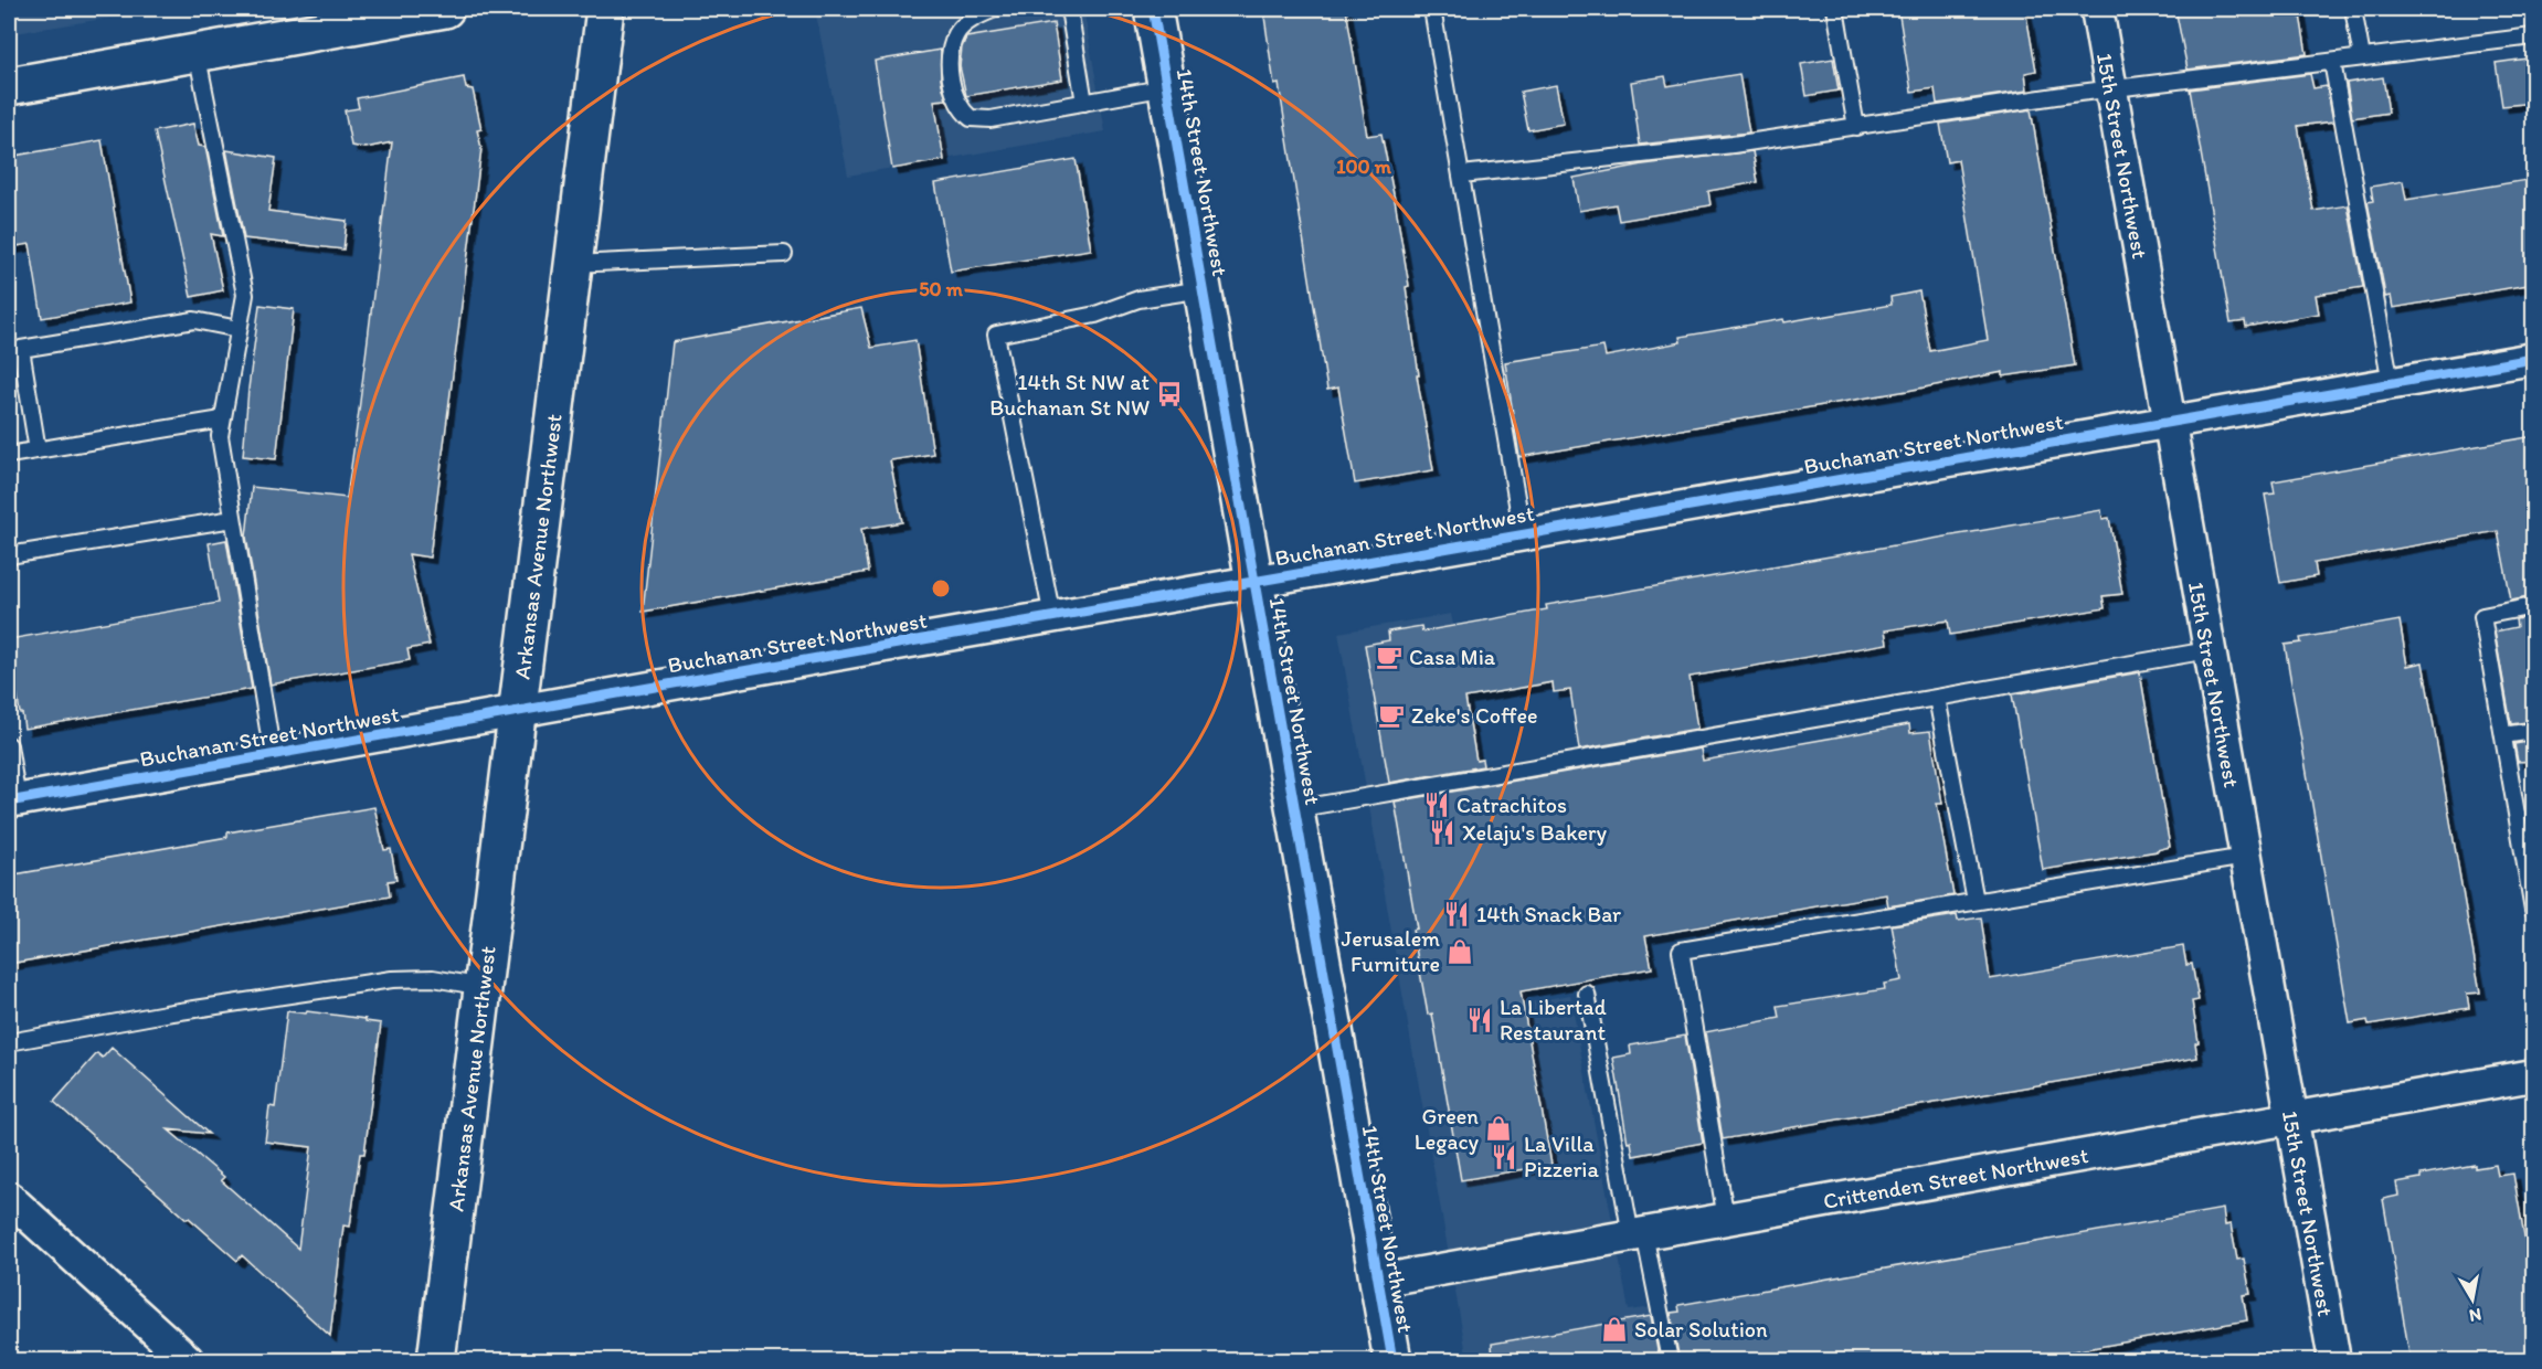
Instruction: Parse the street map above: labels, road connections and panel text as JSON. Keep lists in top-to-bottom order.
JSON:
{
  "streets": {
    "street": [
      "15th Street Northwest",
      "14th Street Northwest",
      "Buchanan Street Northwest",
      "Arkansas Avenue Northwest",
      "Crittenden Street Northwest"
    ]
  },
  "crossings": [
    ["15th Street Northwest", "Buchanan Street Northwest"],
    ["15th Street Northwest", "Crittenden Street Northwest"],
    ["14th Street Northwest", "Buchanan Street Northwest"],
    ["14th Street Northwest", "Crittenden Street Northwest"],
    ["Buchanan Street Northwest", "Arkansas Avenue Northwest"]
  ],
  "places": {
    "bus stop": ["14th St NW at Buchanan St NW"],
    "cafe": ["Casa Mia", "Zeke's Coffee"],
    "restaurant": [
      "Catrachitos",
      "Xelaju's Bakery",
      "14th Snack Bar",
      "La Libertad Restaurant",
      "La Villa Pizzeria"
    ],
    "shop": ["Jerusalem Furniture", "Green Legacy", "Solar Solution"]
  },
  "north": "bottom",
  "rings": ["100 m", "50 m"]
}
